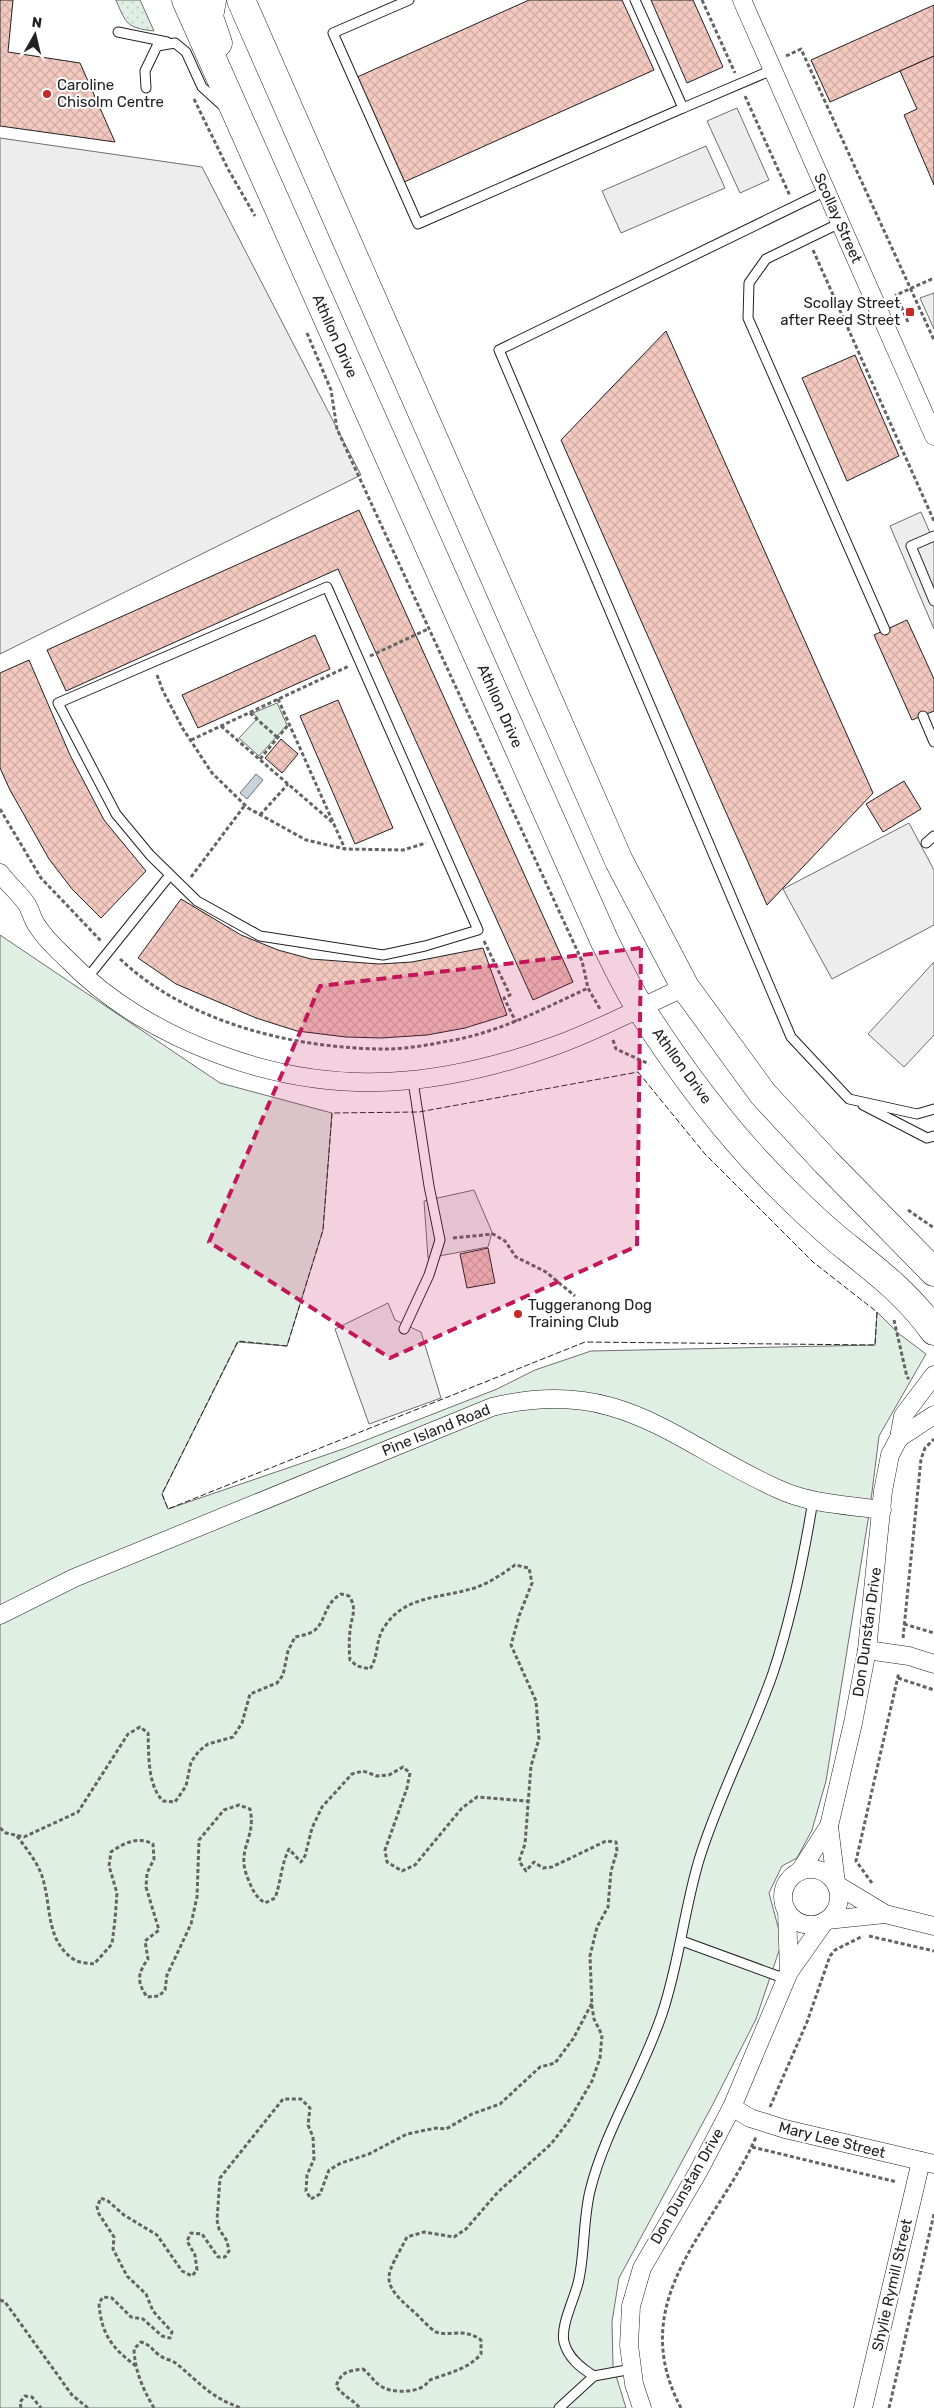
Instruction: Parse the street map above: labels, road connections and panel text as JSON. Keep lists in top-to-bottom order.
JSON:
{
  "streets": {
    "main road": ["Athllon Drive"],
    "street": [
      "Scollay Street",
      "Pine Island Road",
      "Don Dunstan Drive",
      "Mary Lee Street",
      "Shylie Rymill Street"
    ]
  },
  "crossings": [
    ["Pine Island Road", "Don Dunstan Drive"],
    ["Don Dunstan Drive", "Mary Lee Street"],
    ["Mary Lee Street", "Shylie Rymill Street"]
  ],
  "places": {
    "other": ["Caroline Chisolm Centre", "Tuggeranong Dog Training Club"],
    "transit": ["Scollay Street after Reed Street"]
  },
  "north": "top"
}
